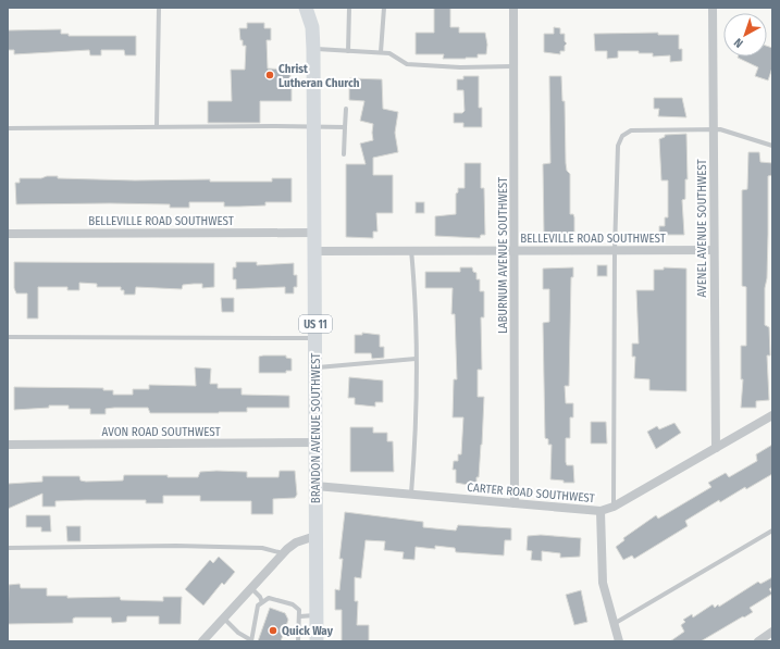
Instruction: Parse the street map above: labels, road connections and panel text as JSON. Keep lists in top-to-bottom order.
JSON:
{
  "streets": {
    "main road": ["US 11", "BRANDON AVENUE SOUTHWEST"],
    "street": [
      "BELLEVILLE ROAD SOUTHWEST",
      "AVENEL AVENUE SOUTHWEST",
      "LABURNUM AVENUE SOUTHWEST",
      "AVON ROAD SOUTHWEST",
      "CARTER ROAD SOUTHWEST"
    ]
  },
  "crossings": [
    ["BELLEVILLE ROAD SOUTHWEST", "AVENEL AVENUE SOUTHWEST"],
    ["BELLEVILLE ROAD SOUTHWEST", "LABURNUM AVENUE SOUTHWEST"],
    ["BELLEVILLE ROAD SOUTHWEST", "BRANDON AVENUE SOUTHWEST"],
    ["AVENEL AVENUE SOUTHWEST", "CARTER ROAD SOUTHWEST"],
    ["LABURNUM AVENUE SOUTHWEST", "CARTER ROAD SOUTHWEST"],
    ["BRANDON AVENUE SOUTHWEST", "AVON ROAD SOUTHWEST"],
    ["BRANDON AVENUE SOUTHWEST", "CARTER ROAD SOUTHWEST"]
  ],
  "places": ["Christ Lutheran Church", "Quick Way"],
  "north": "bottom left"
}
